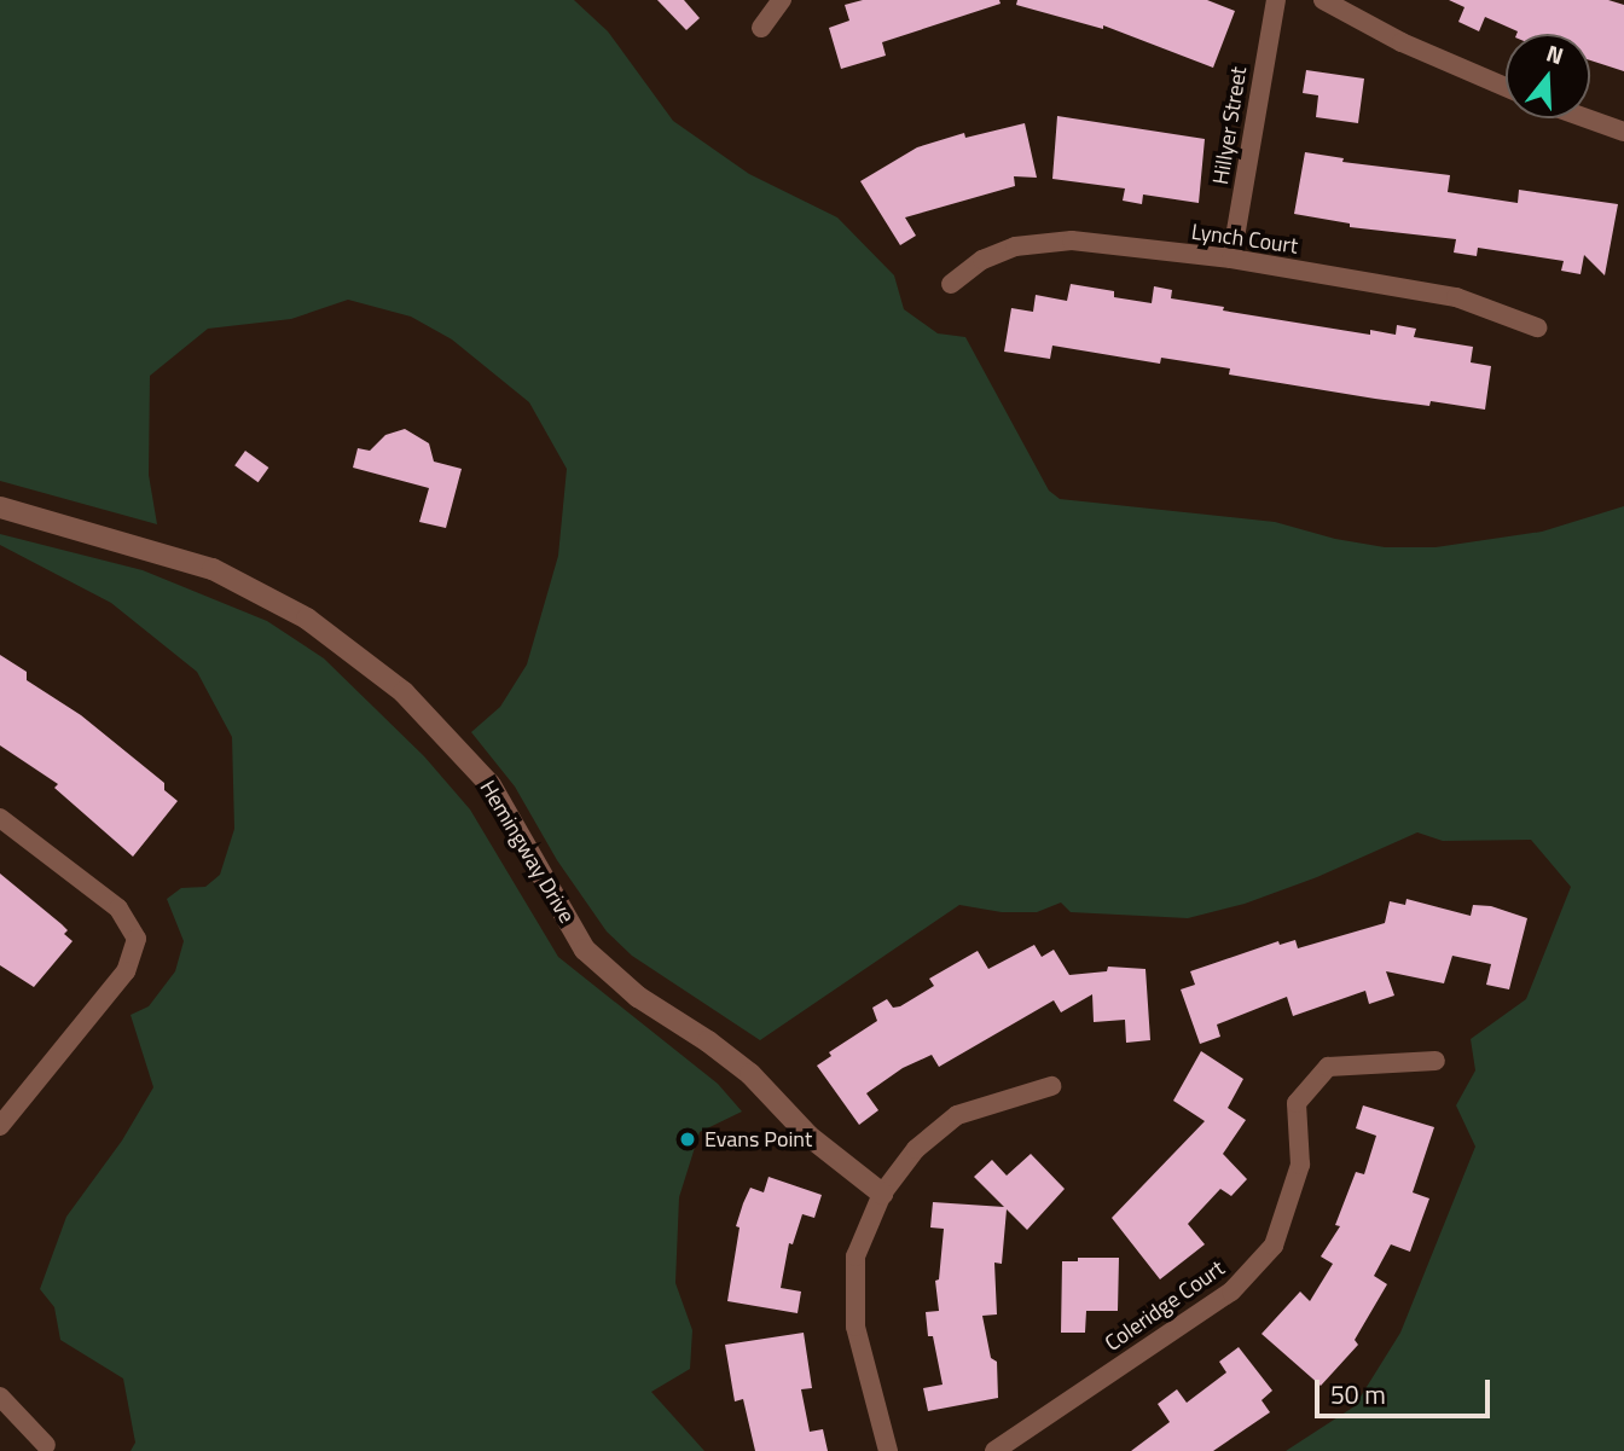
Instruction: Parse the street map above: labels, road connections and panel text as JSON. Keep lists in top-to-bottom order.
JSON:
{
  "streets": {
    "street": [
      "Hillyer Street",
      "Lynch Court",
      "Hemingway Drive",
      "Coleridge Court"
    ]
  },
  "crossings": [
    ["Hillyer Street", "Lynch Court"]
  ],
  "places": ["Evans Point"],
  "scale_bar": "50 m",
  "north": "top"
}
